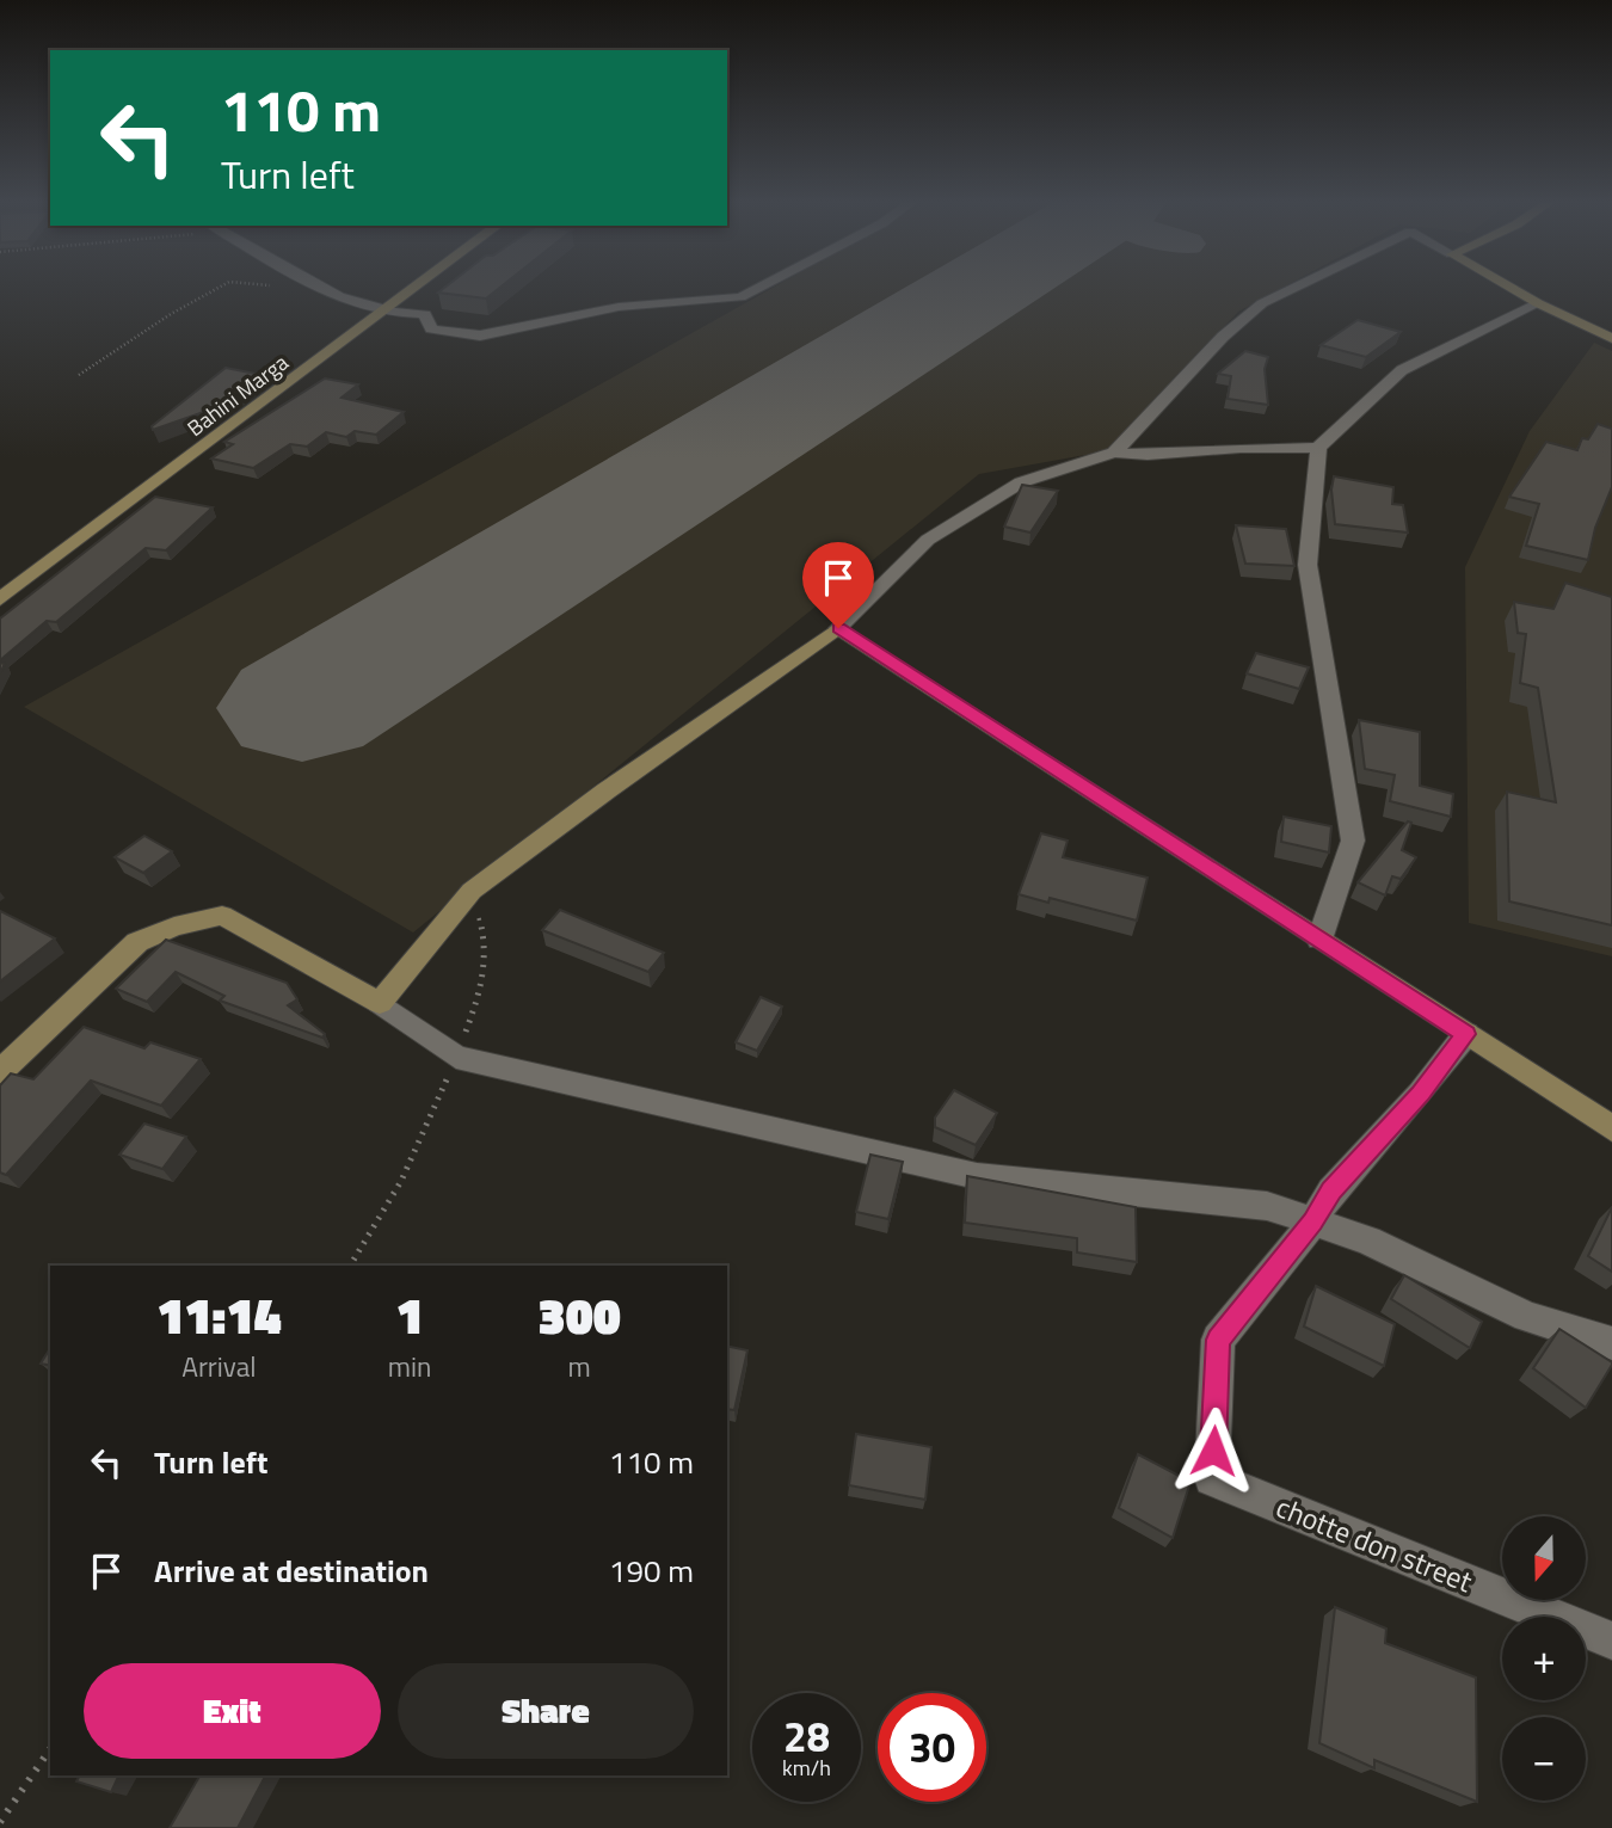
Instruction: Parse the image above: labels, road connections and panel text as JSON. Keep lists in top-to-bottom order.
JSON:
{
  "streets": {
    "street": ["Bahini Marga", "chotte don street"]
  },
  "north": "bottom",
  "page": {
    "turn": ["110 m", "Turn left"],
    "eta": [
      "11:14",
      "Arrival",
      "1",
      "min",
      "300",
      "m"
    ],
    "list": [
      {
        "name": "Turn left",
        "value": "110 m"
      },
      {
        "name": "Arrive at destination",
        "value": "190 m"
      }
    ],
    "map_buttons": ["+", "−"],
    "buttons": ["Exit", "Share"],
    "speed": "28 km/h",
    "limit": "30"
  }
}
